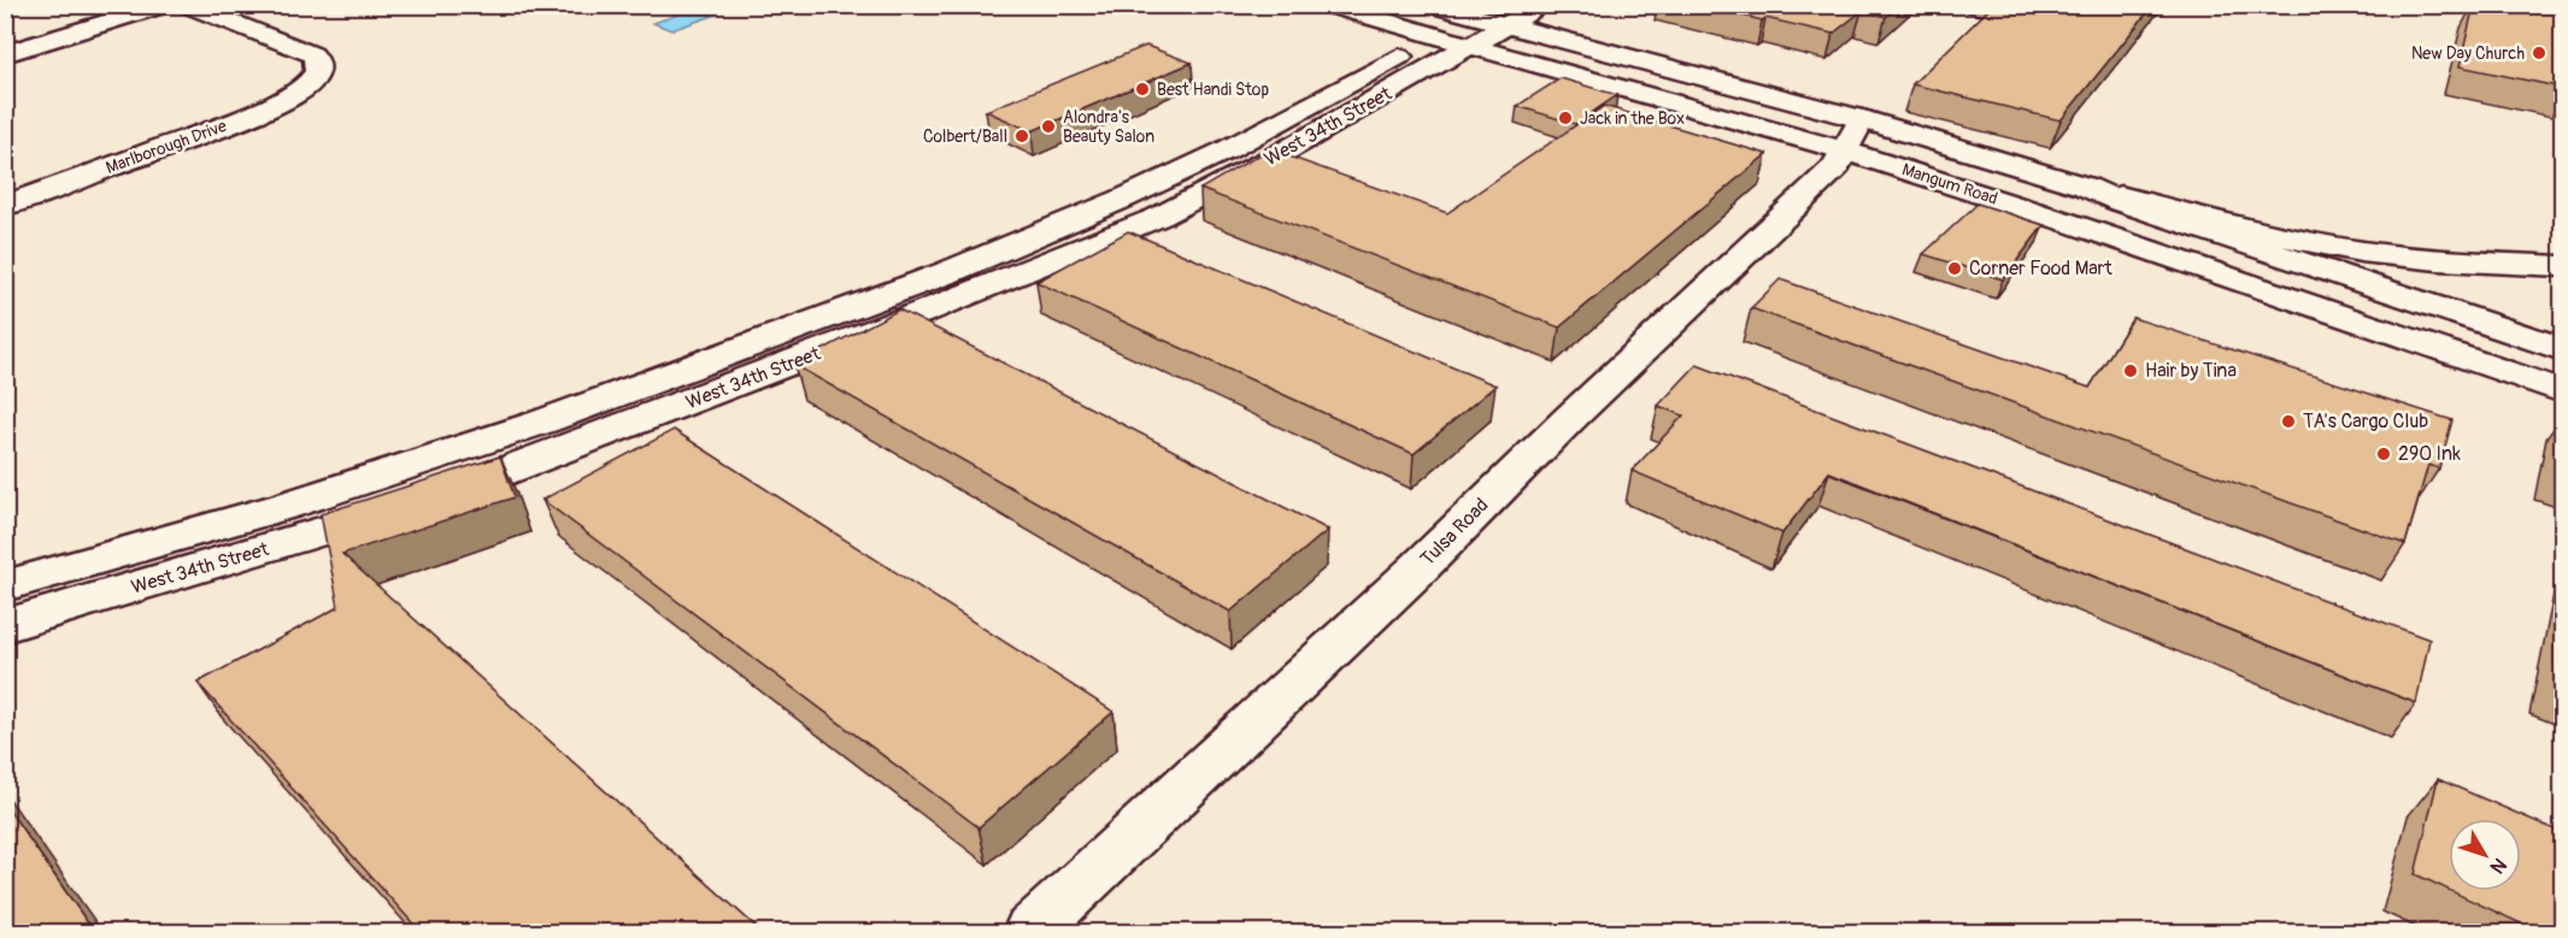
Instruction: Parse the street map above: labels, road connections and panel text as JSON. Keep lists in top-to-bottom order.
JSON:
{
  "streets": {
    "main road": [
      "West 34th Street",
      "Marlborough Drive",
      "Mangum Road",
      "Tulsa Road"
    ]
  },
  "crossings": [
    ["West 34th Street", "Mangum Road"],
    ["Mangum Road", "Tulsa Road"]
  ],
  "places": [
    "New Day Church",
    "Best Handi Stop",
    "Jack in the Box",
    "Alondra's Beauty Salon",
    "Colbert/Ball",
    "Corner Food Mart",
    "Hair by Tina",
    "TA's Cargo Club",
    "290 Ink"
  ],
  "north": "bottom right"
}
